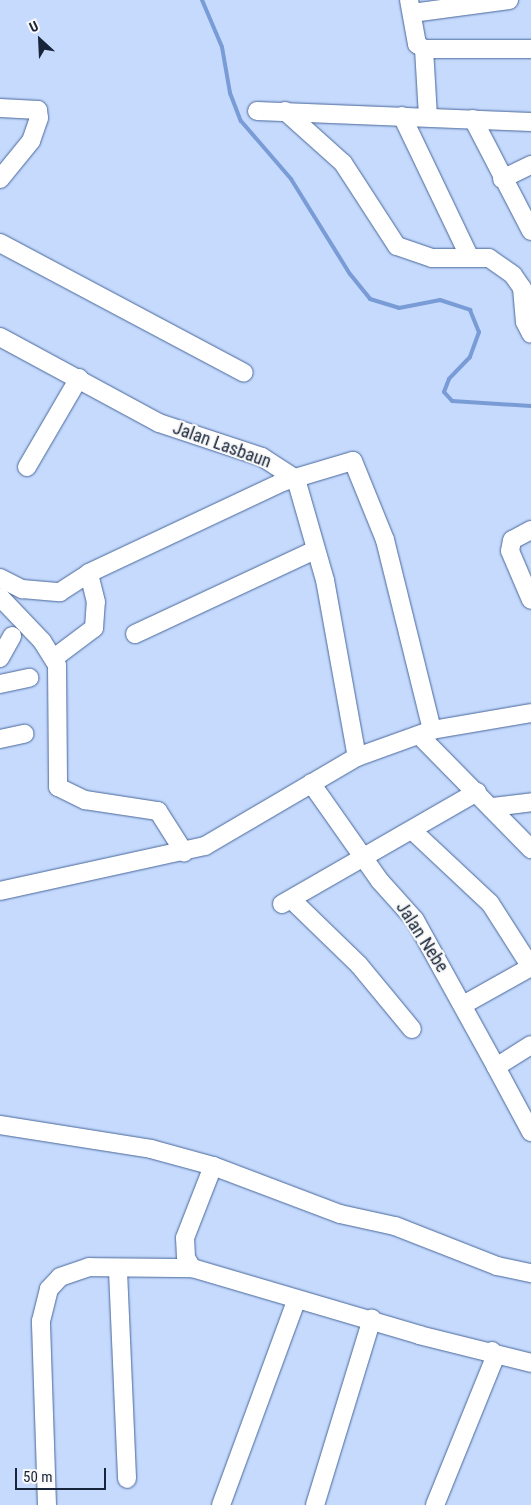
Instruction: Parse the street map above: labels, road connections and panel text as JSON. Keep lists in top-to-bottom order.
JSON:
{
  "streets": {
    "street": ["Jalan Lasbaun", "Jalan Nebe"]
  },
  "scale_bar": "50 m",
  "north": "top left"
}
